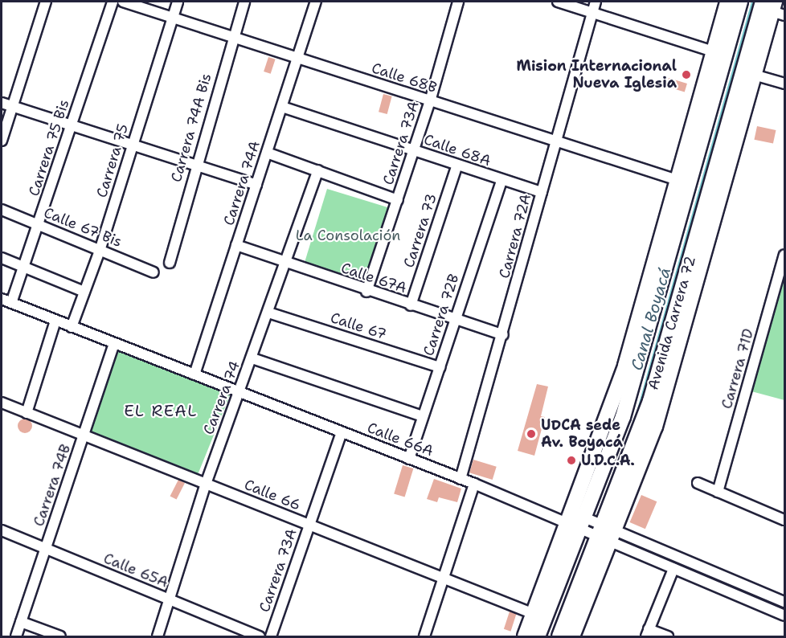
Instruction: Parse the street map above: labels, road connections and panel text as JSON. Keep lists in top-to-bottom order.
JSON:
{
  "streets": {
    "highway": ["Avenida Carrera 72"],
    "street": [
      "Calle 68B",
      "Carrera 74A Bis",
      "Carrera 73A",
      "Carrera 75 Bis",
      "Calle 68A",
      "Carrera 75",
      "Carrera 74A",
      "Calle 67 Bis",
      "Carrera 73",
      "Carrera 72A",
      "Calle 67A",
      "Carrera 72B",
      "Calle 67",
      "Carrera 71D",
      "Carrera 74",
      "Calle 66A",
      "Carrera 74B",
      "Calle 66",
      "Calle 65A"
    ]
  },
  "crossings": [
    ["Calle 68B", "Carrera 74A Bis"],
    ["Calle 68B", "Carrera 73A"],
    ["Calle 68B", "Carrera 75"],
    ["Calle 68B", "Carrera 74A"],
    ["Calle 68B", "Carrera 72A"],
    ["Calle 68B", "Avenida Carrera 72"],
    ["Carrera 73A", "Calle 68A"],
    ["Carrera 73A", "Calle 67A"],
    ["Carrera 73A", "Calle 66A"],
    ["Carrera 73A", "Calle 66"],
    ["Carrera 75 Bis", "Calle 67 Bis"],
    ["Carrera 75 Bis", "Calle 66A"],
    ["Calle 68A", "Carrera 74A"],
    ["Calle 68A", "Carrera 73"],
    ["Calle 68A", "Carrera 72A"],
    ["Calle 68A", "Carrera 72B"],
    ["Carrera 75", "Calle 67 Bis"],
    ["Carrera 75", "Calle 66A"],
    ["Carrera 74A", "Calle 67A"],
    ["Carrera 74A", "Calle 66A"],
    ["Carrera 73", "Calle 67A"],
    ["Carrera 72A", "Calle 67A"],
    ["Carrera 72A", "Calle 66A"],
    ["Calle 67A", "Carrera 72B"],
    ["Calle 67A", "Carrera 74"],
    ["Carrera 72B", "Calle 67"],
    ["Carrera 72B", "Calle 66A"],
    ["Avenida Carrera 72", "Calle 66A"],
    ["Avenida Carrera 72", "Calle 66"],
    ["Calle 67", "Carrera 74"],
    ["Carrera 74", "Calle 66A"],
    ["Carrera 74", "Calle 66"],
    ["Carrera 74", "Calle 65A"],
    ["Calle 66A", "Carrera 74B"],
    ["Carrera 74B", "Calle 66"],
    ["Carrera 74B", "Calle 65A"]
  ],
  "districts": ["EL REAL"],
  "water": ["Canal Boyacá"],
  "parks": ["La Consolación"],
  "places": ["Mision Internacional Nueva Iglesia", "UDCA sede Av. Boyacá", "U.D.C.A."]
}
